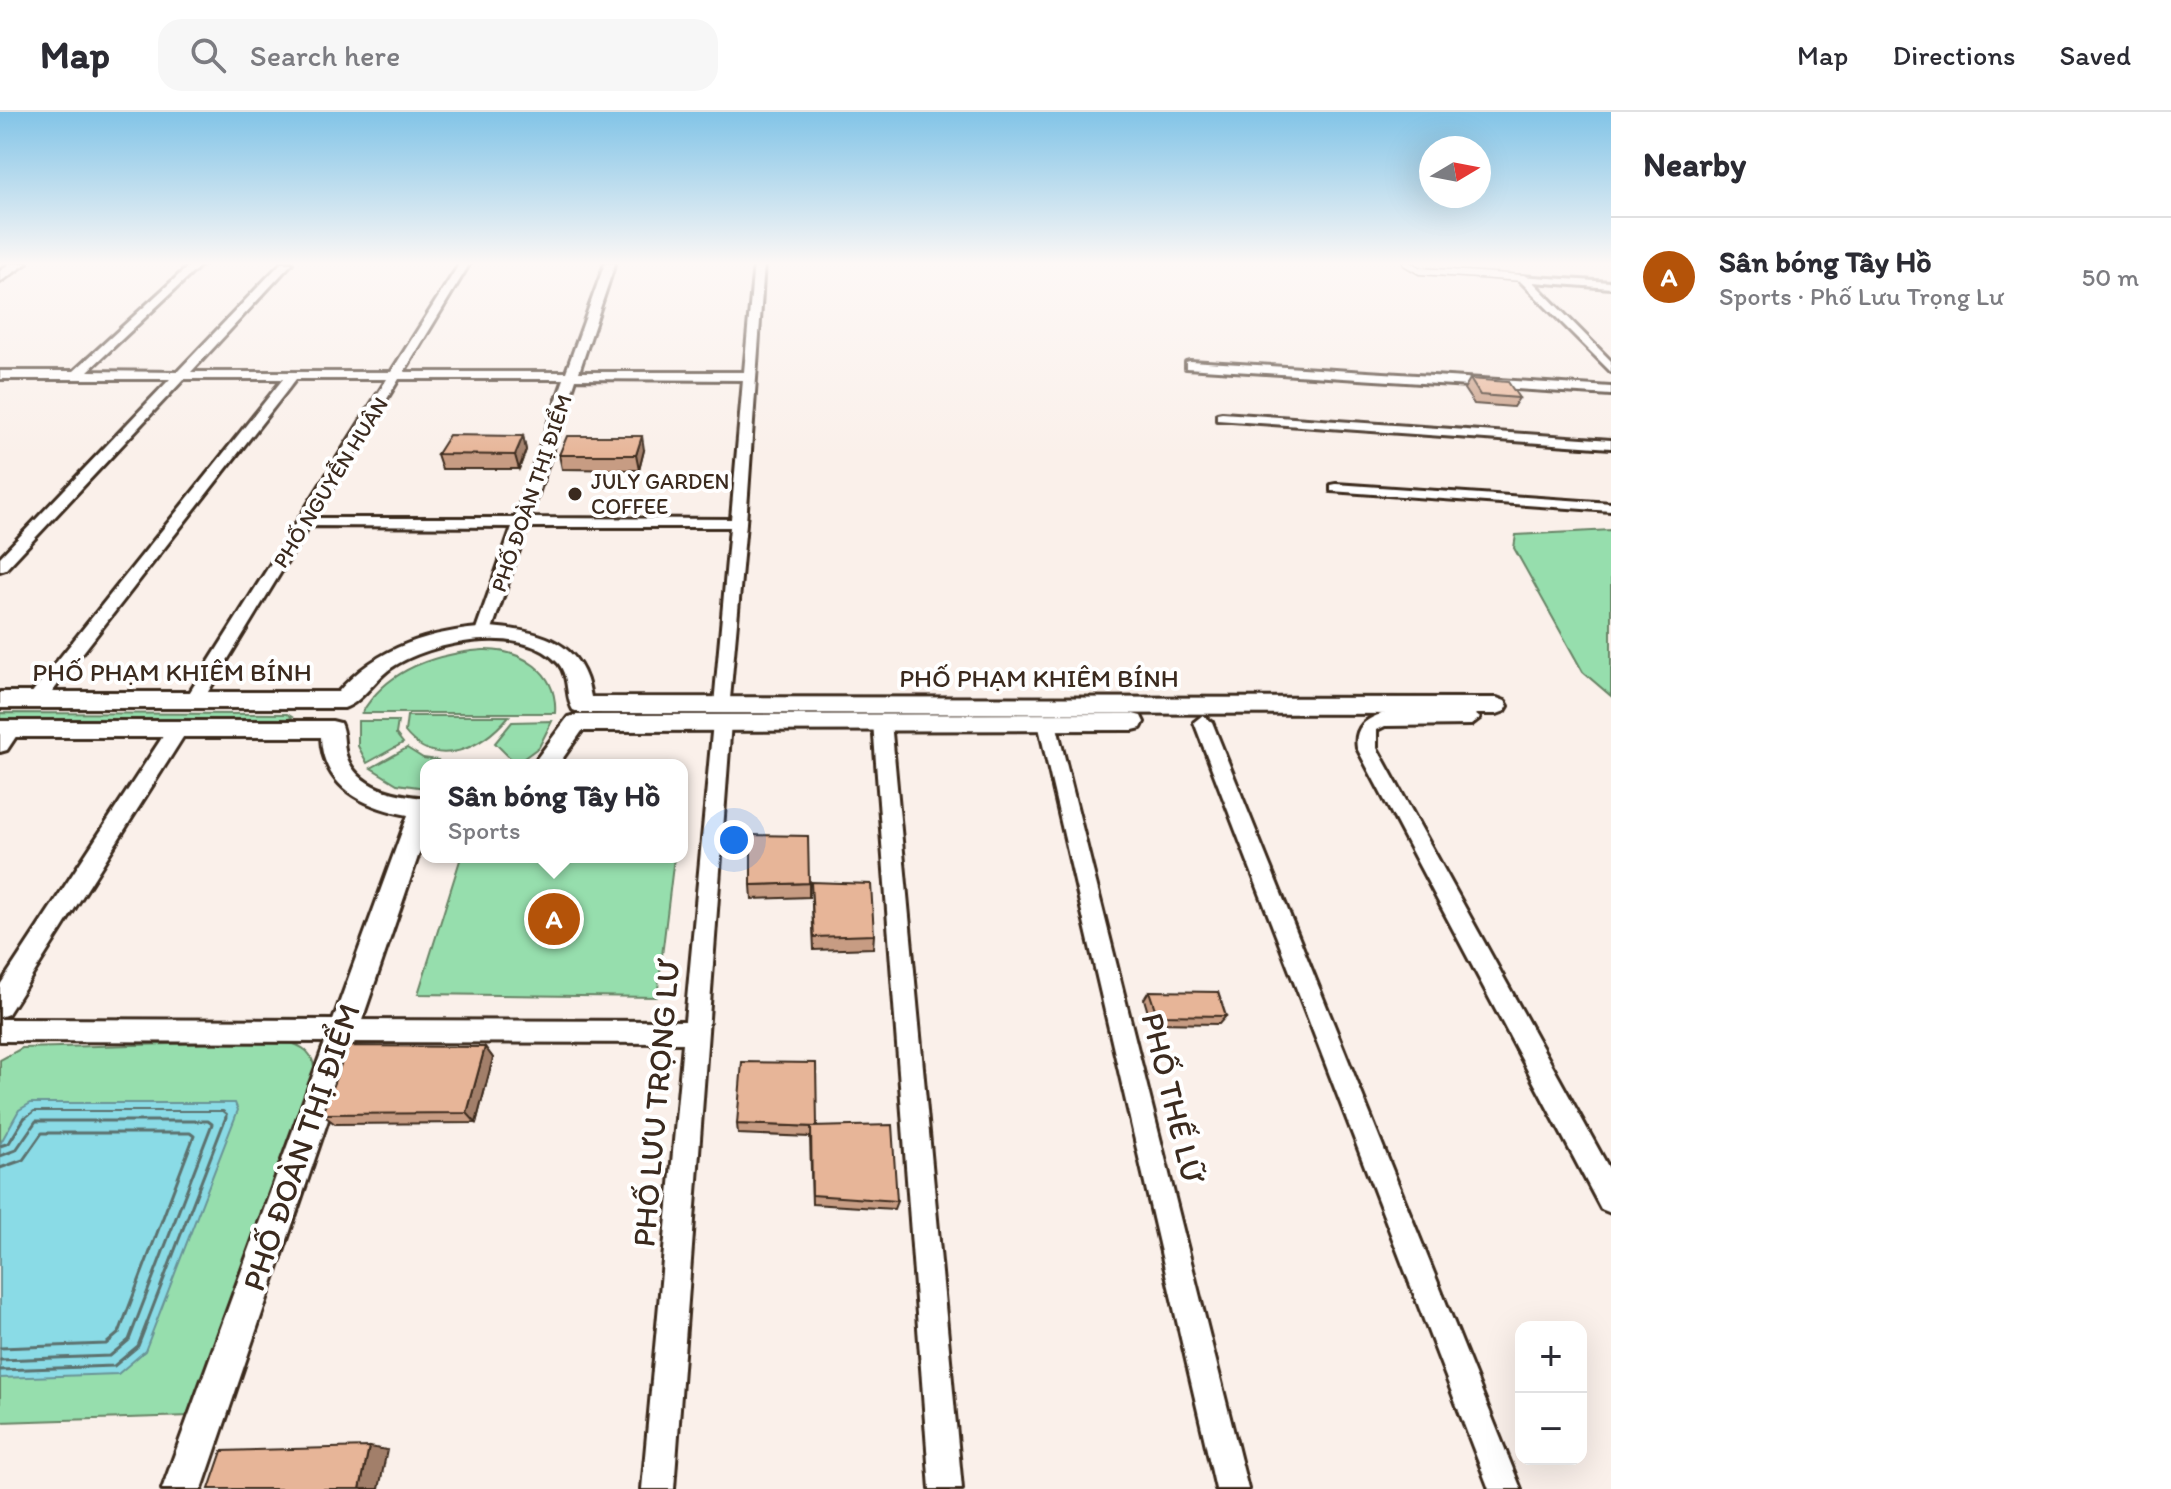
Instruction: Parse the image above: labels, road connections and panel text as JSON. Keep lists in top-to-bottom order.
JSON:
{
  "streets": {
    "street": [
      "PHỐ NGUYỄN HUÂN",
      "PHỐ ĐOÀN THỊ ĐIỂM",
      "PHỐ PHẠM KHIÊM BÍNH",
      "PHỐ THẾ LỮ",
      "PHỐ LƯU TRỌNG LƯ"
    ]
  },
  "crossings": [
    ["PHỐ NGUYỄN HUÂN", "PHỐ PHẠM KHIÊM BÍNH"],
    ["PHỐ ĐOÀN THỊ ĐIỂM", "PHỐ PHẠM KHIÊM BÍNH"],
    ["PHỐ PHẠM KHIÊM BÍNH", "PHỐ THẾ LỮ"],
    ["PHỐ PHẠM KHIÊM BÍNH", "PHỐ LƯU TRỌNG LƯ"]
  ],
  "places": ["JULY GARDEN COFFEE"],
  "north": "right",
  "page": {
    "header": "Map",
    "search": "Search here",
    "nav": ["Map", "Directions", "Saved"],
    "heading": "Nearby",
    "list": [
      {
        "mark": "A",
        "name": "Sân bóng Tây Hồ",
        "note": "Sports · Phố Lưu Trọng Lư",
        "value": "50 m"
      }
    ],
    "popup": ["Sân bóng Tây Hồ", "Sports"],
    "pins": "A",
    "map_buttons": ["+", "−"]
  }
}
